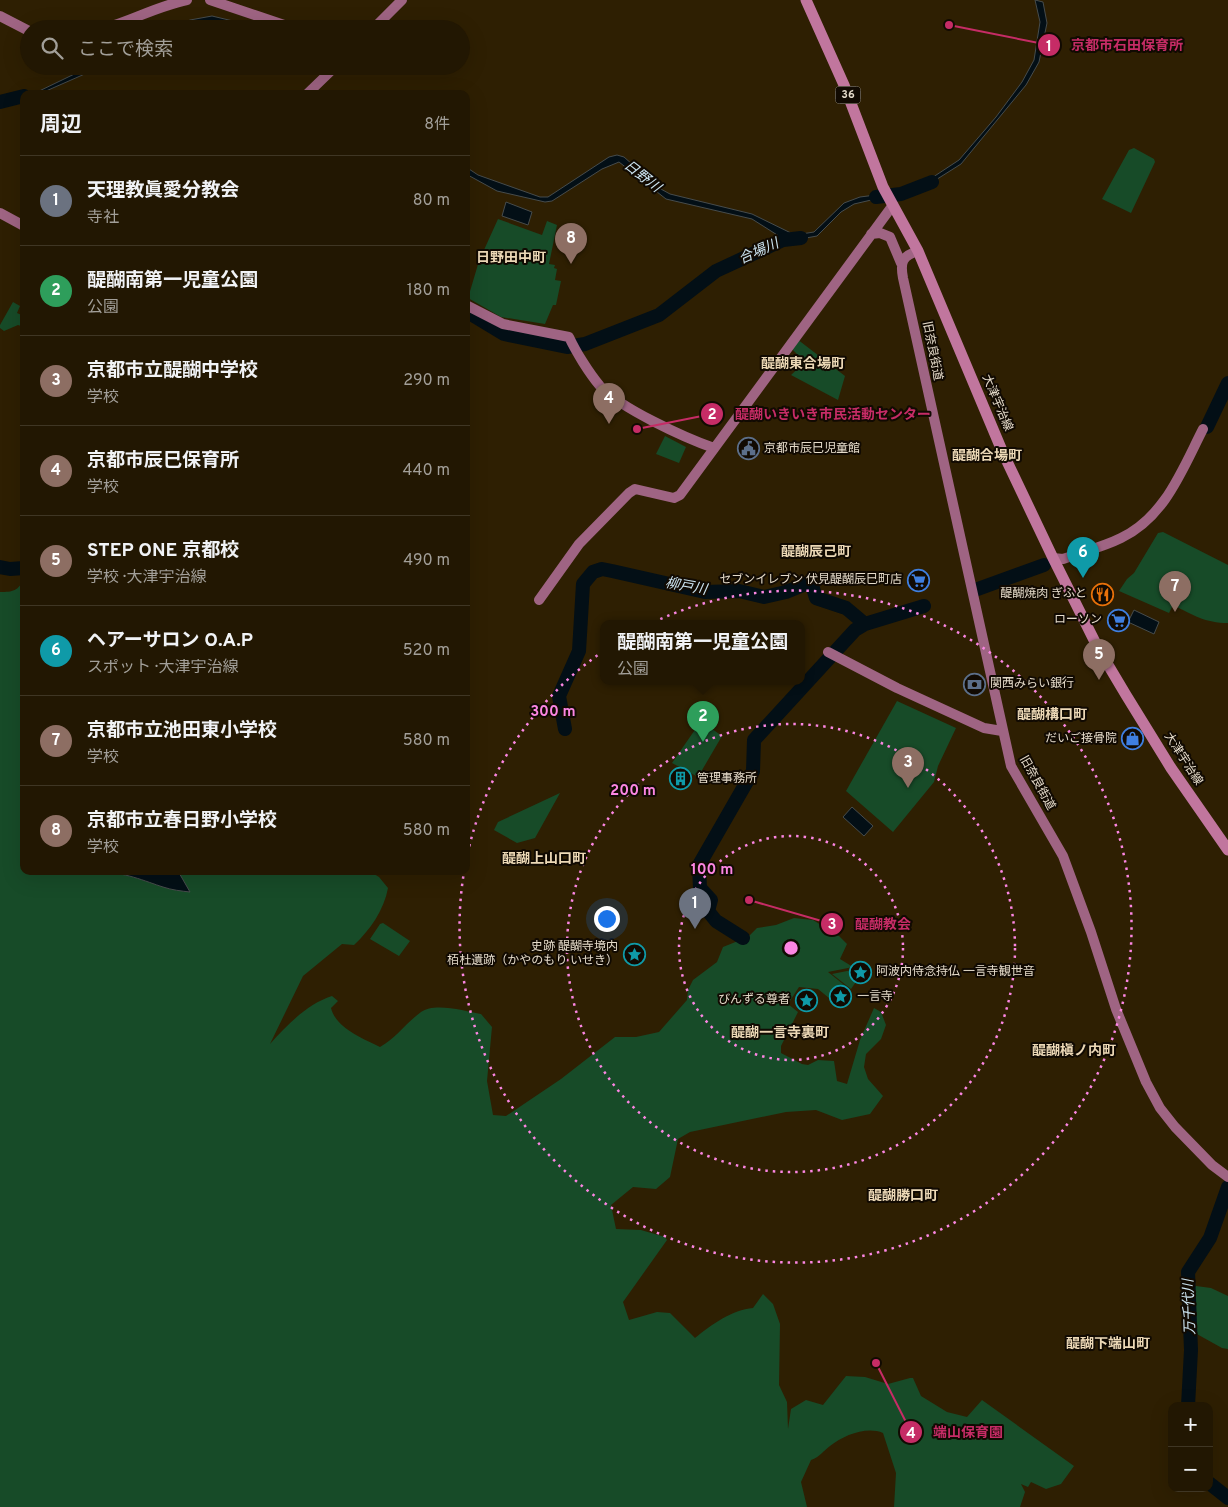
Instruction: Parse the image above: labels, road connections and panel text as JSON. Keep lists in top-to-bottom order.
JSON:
{
  "streets": {
    "main road": ["36", "大津宇治線"],
    "street": ["旧奈良街道"]
  },
  "districts": [
    "日野田中町",
    "醍醐東合場町",
    "醍醐合場町",
    "醍醐辰己町",
    "醍醐構口町",
    "醍醐上山口町",
    "醍醐一言寺裏町",
    "醍醐槇ノ内町",
    "醍醐勝口町",
    "醍醐下端山町"
  ],
  "water": [
    "日野川",
    "合場川",
    "柳戸川",
    "万千代川"
  ],
  "places": {
    "other": [
      "京都市石田保育所",
      "醍醐いきいき市民活動センター",
      "醍醐教会",
      "端山保育園"
    ],
    "public building": ["京都市辰巳児童館"],
    "supermarket": ["セブンイレブン 伏見醍醐辰巳町店", "ローソン"],
    "restaurant": ["醍醐焼肉 ぎふと"],
    "bank": ["関西みらい銀行"],
    "shop": ["だいご接骨院"],
    "building": ["管理事務所"],
    "place": [
      "史跡 醍醐寺境内 栢杜遺跡（かやのもり いせき）",
      "阿波内侍念持仏 一言寺観世音",
      "一言寺",
      "びんずる尊者"
    ]
  },
  "page": {
    "search": "ここで検索",
    "heading": ["周辺", "8件"],
    "list": [
      {
        "mark": "1",
        "name": "天理教眞愛分教会",
        "note": "寺社",
        "value": "80 m"
      },
      {
        "mark": "2",
        "name": "醍醐南第一児童公園",
        "note": "公園",
        "value": "180 m"
      },
      {
        "mark": "3",
        "name": "京都市立醍醐中学校",
        "note": "学校",
        "value": "290 m"
      },
      {
        "mark": "4",
        "name": "京都市辰巳保育所",
        "note": "学校",
        "value": "440 m"
      },
      {
        "mark": "5",
        "name": "STEP ONE 京都校",
        "note": "学校 · 大津宇治線",
        "value": "490 m"
      },
      {
        "mark": "6",
        "name": "ヘアーサロン O.A.P",
        "note": "スポット · 大津宇治線",
        "value": "520 m"
      },
      {
        "mark": "7",
        "name": "京都市立池田東小学校",
        "note": "学校",
        "value": "580 m"
      },
      {
        "mark": "8",
        "name": "京都市立春日野小学校",
        "note": "学校",
        "value": "580 m"
      }
    ],
    "pins": [
      "8",
      "4",
      "6",
      "7",
      "5",
      "2",
      "3",
      "1"
    ],
    "popup": ["醍醐南第一児童公園", "公園"],
    "map_buttons": ["+", "−"]
  },
  "rings": ["300 m", "200 m", "100 m"]
}
